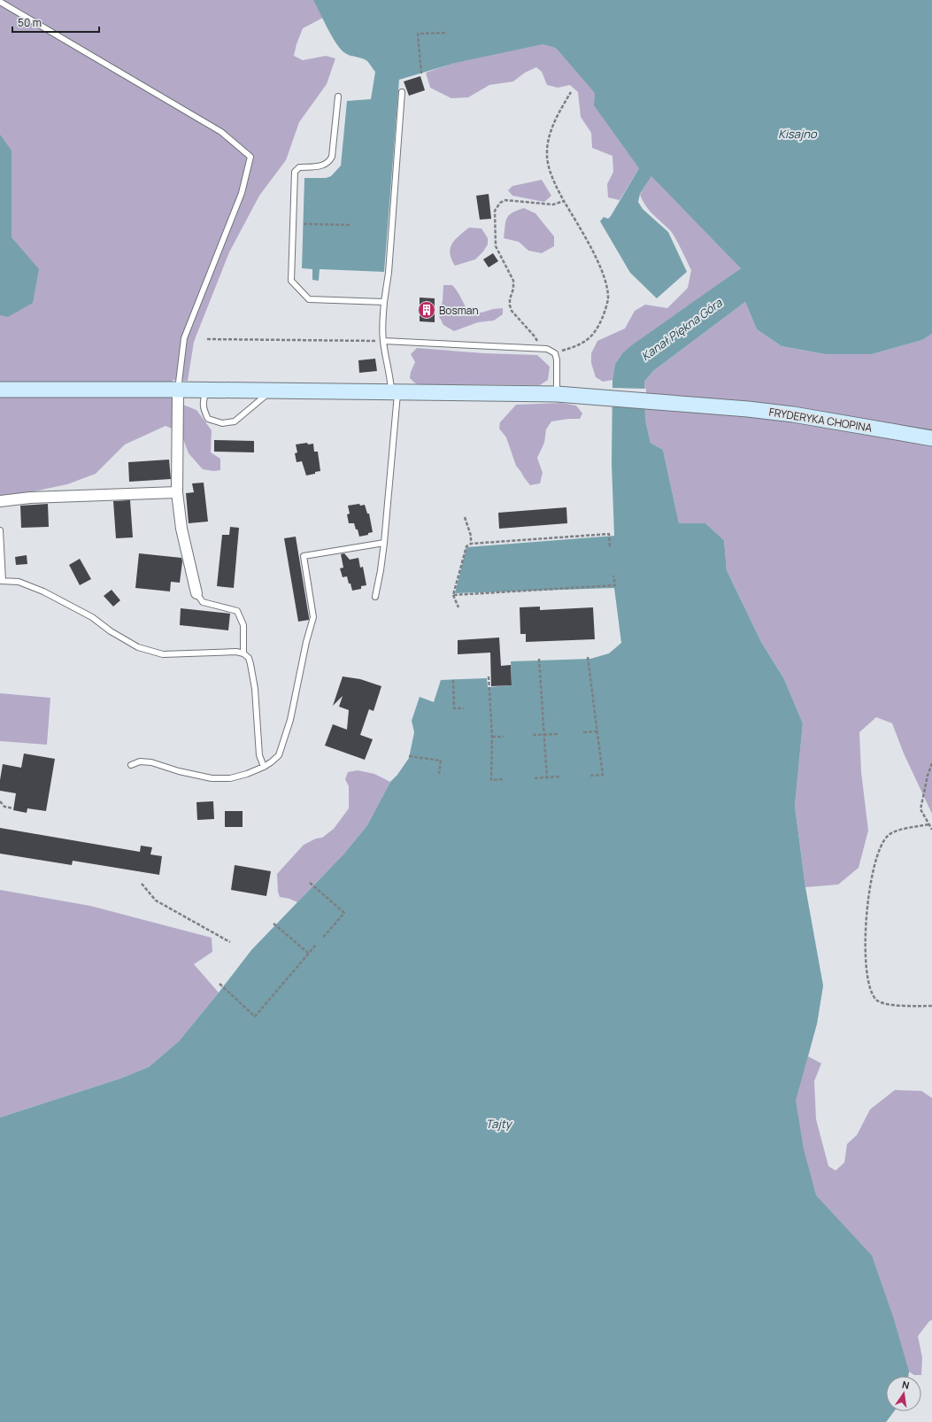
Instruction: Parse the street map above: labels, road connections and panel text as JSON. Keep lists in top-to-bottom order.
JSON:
{
  "streets": {
    "main road": ["FRYDERYKA CHOPINA"]
  },
  "water": ["Kisajno", "Kanał Piękna Góra", "Tajty"],
  "places": {
    "building": ["Bosman"]
  },
  "scale_bar": "50 m",
  "north": "top"
}
